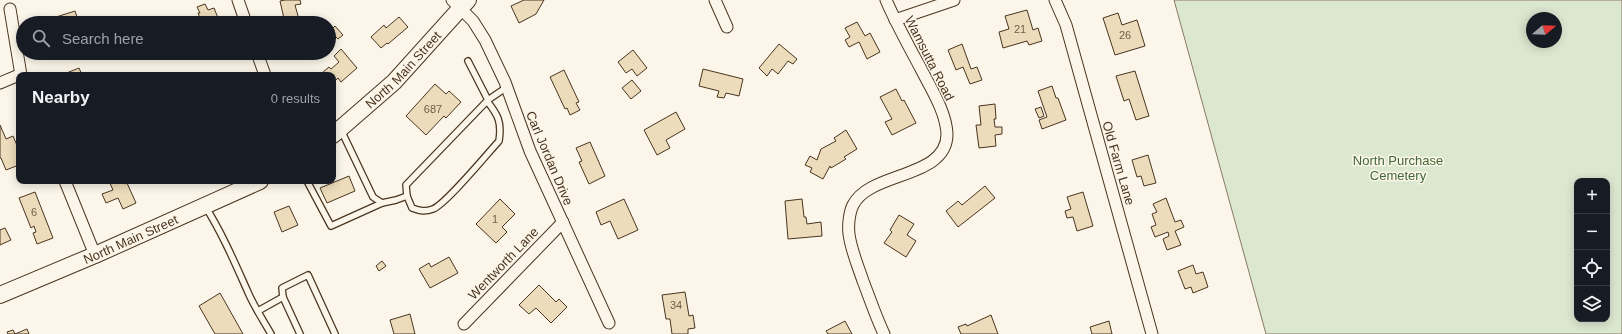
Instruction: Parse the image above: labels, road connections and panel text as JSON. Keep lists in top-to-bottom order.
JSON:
{
  "streets": {
    "main road": ["North Main Street"],
    "street": [
      "Wamsutta Road",
      "Carl Jordan Drive",
      "Old Farm Lane",
      "Wentworth Lane"
    ]
  },
  "crossings": [
    ["North Main Street", "Carl Jordan Drive"],
    ["Carl Jordan Drive", "Wentworth Lane"]
  ],
  "parks": ["North Purchase Cemetery"],
  "house_numbers": [
    "21",
    "26",
    "687",
    "6",
    "1",
    "34"
  ],
  "north": "right",
  "page": {
    "search": "Search here",
    "heading": ["Nearby", "0 results"],
    "map_buttons": ["+", "−"]
  }
}
